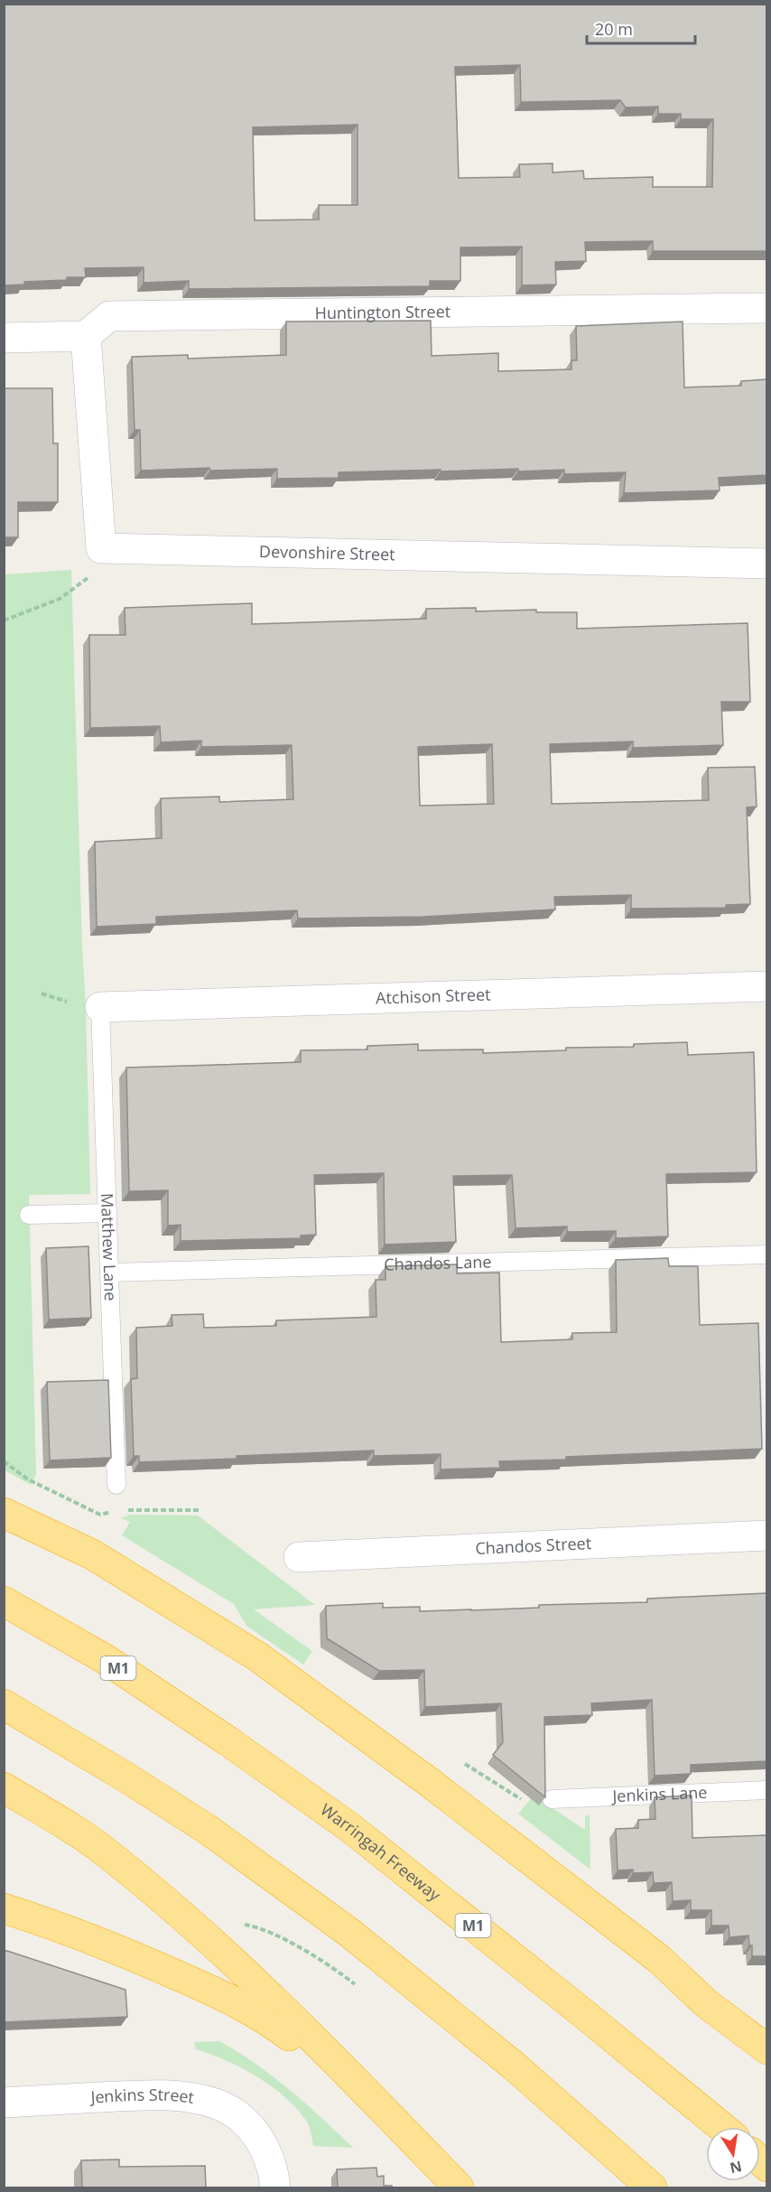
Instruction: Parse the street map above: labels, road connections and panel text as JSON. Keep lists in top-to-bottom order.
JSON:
{
  "streets": {
    "highway": ["M1", "Warringah Freeway"],
    "street": [
      "Huntington Street",
      "Devonshire Street",
      "Atchison Street",
      "Chandos Street",
      "Jenkins Street"
    ],
    "lane": ["Matthew Lane", "Chandos Lane", "Jenkins Lane"]
  },
  "crossings": [
    ["Atchison Street", "Matthew Lane"],
    ["Matthew Lane", "Chandos Lane"]
  ],
  "scale_bar": "20 m",
  "north": "bottom"
}
